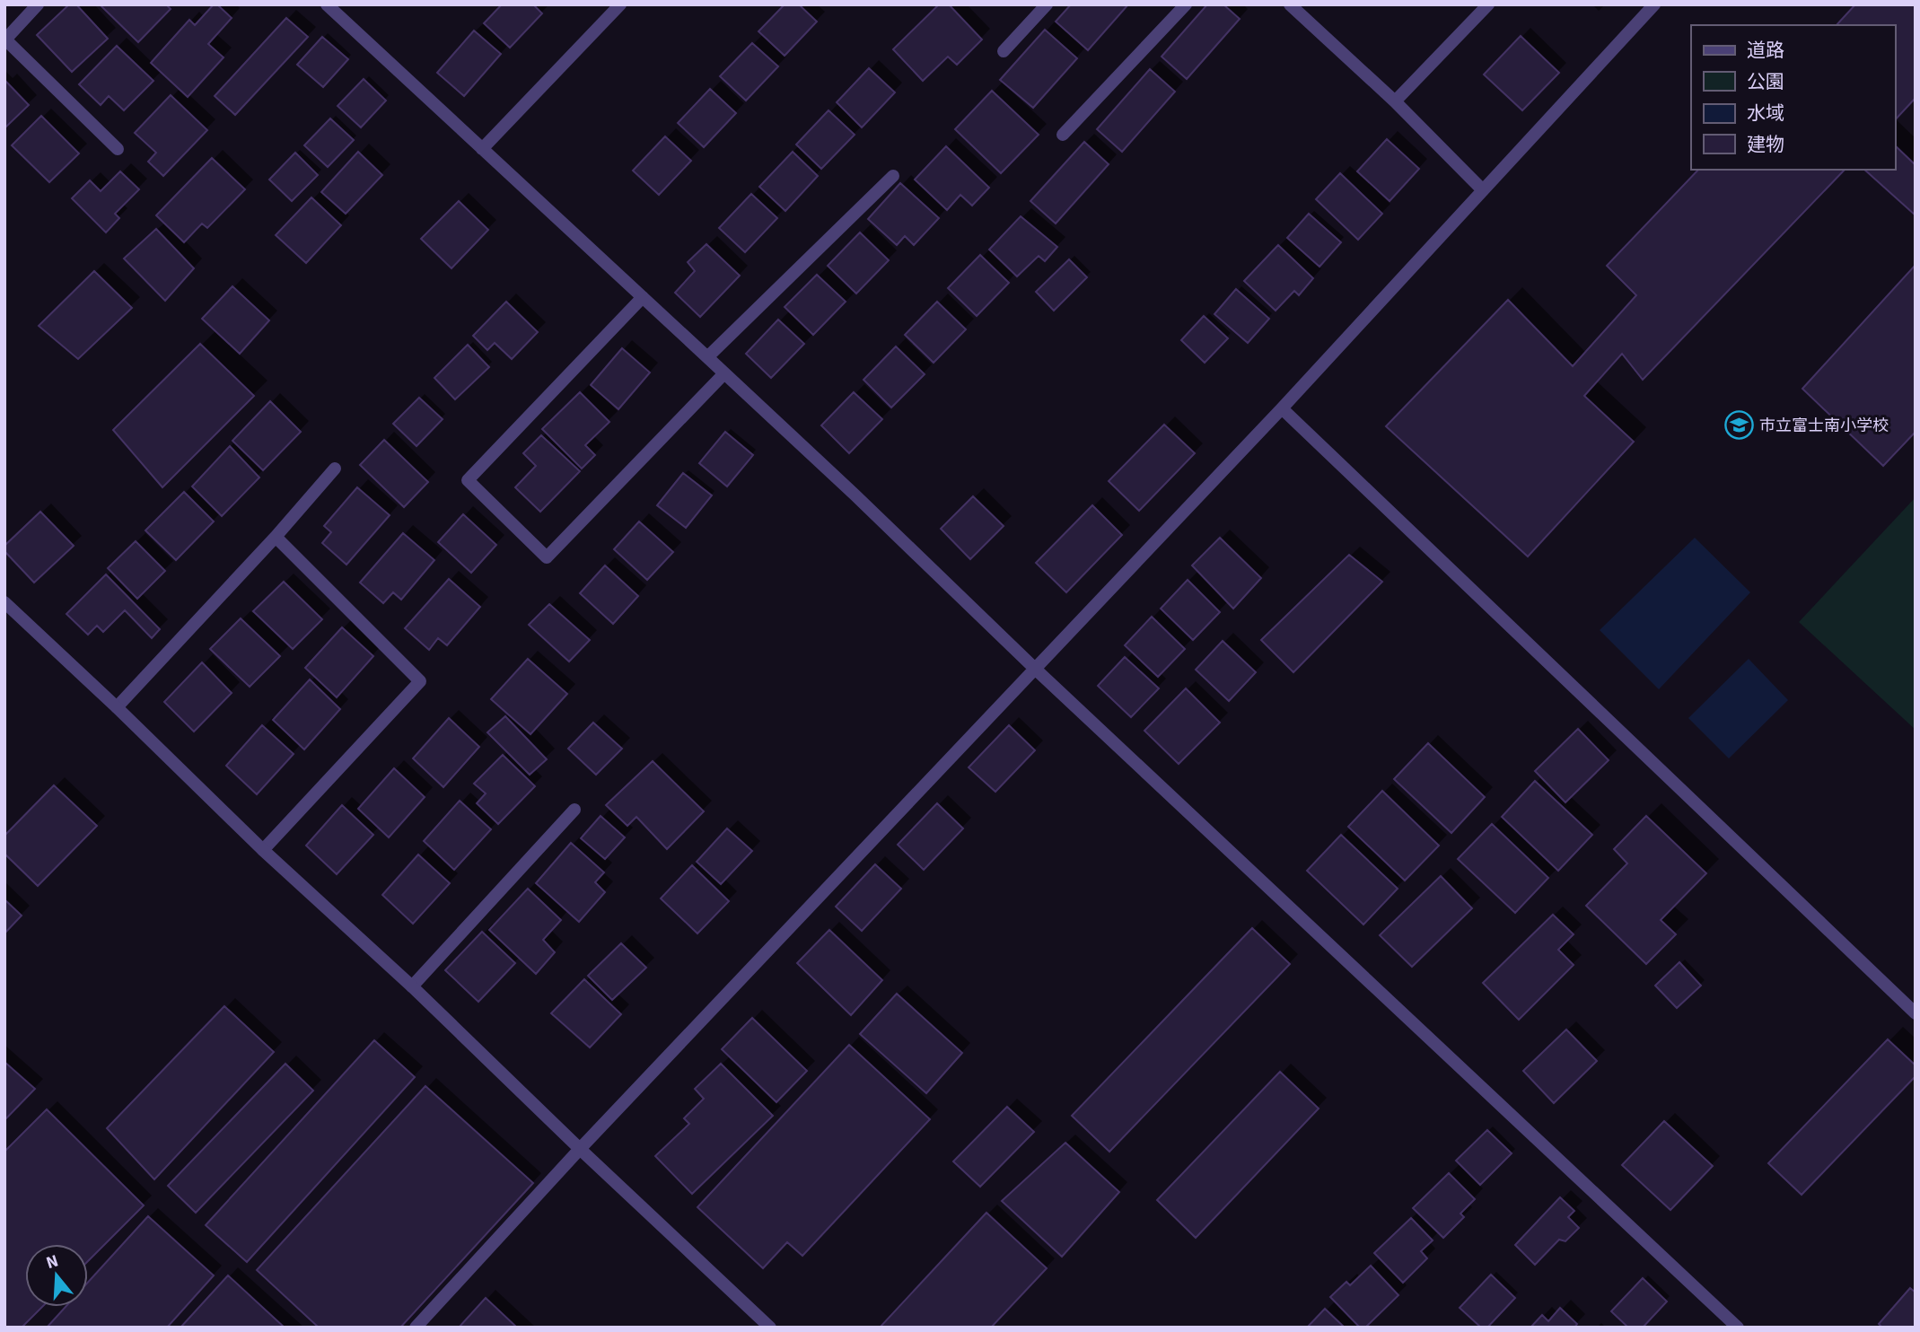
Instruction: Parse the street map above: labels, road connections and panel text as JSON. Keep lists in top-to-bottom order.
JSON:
{
  "places": {
    "school or university": ["市立富士南小学校"]
  },
  "legend": [
    "道路",
    "公園",
    "水域",
    "建物"
  ],
  "north": "top"
}
